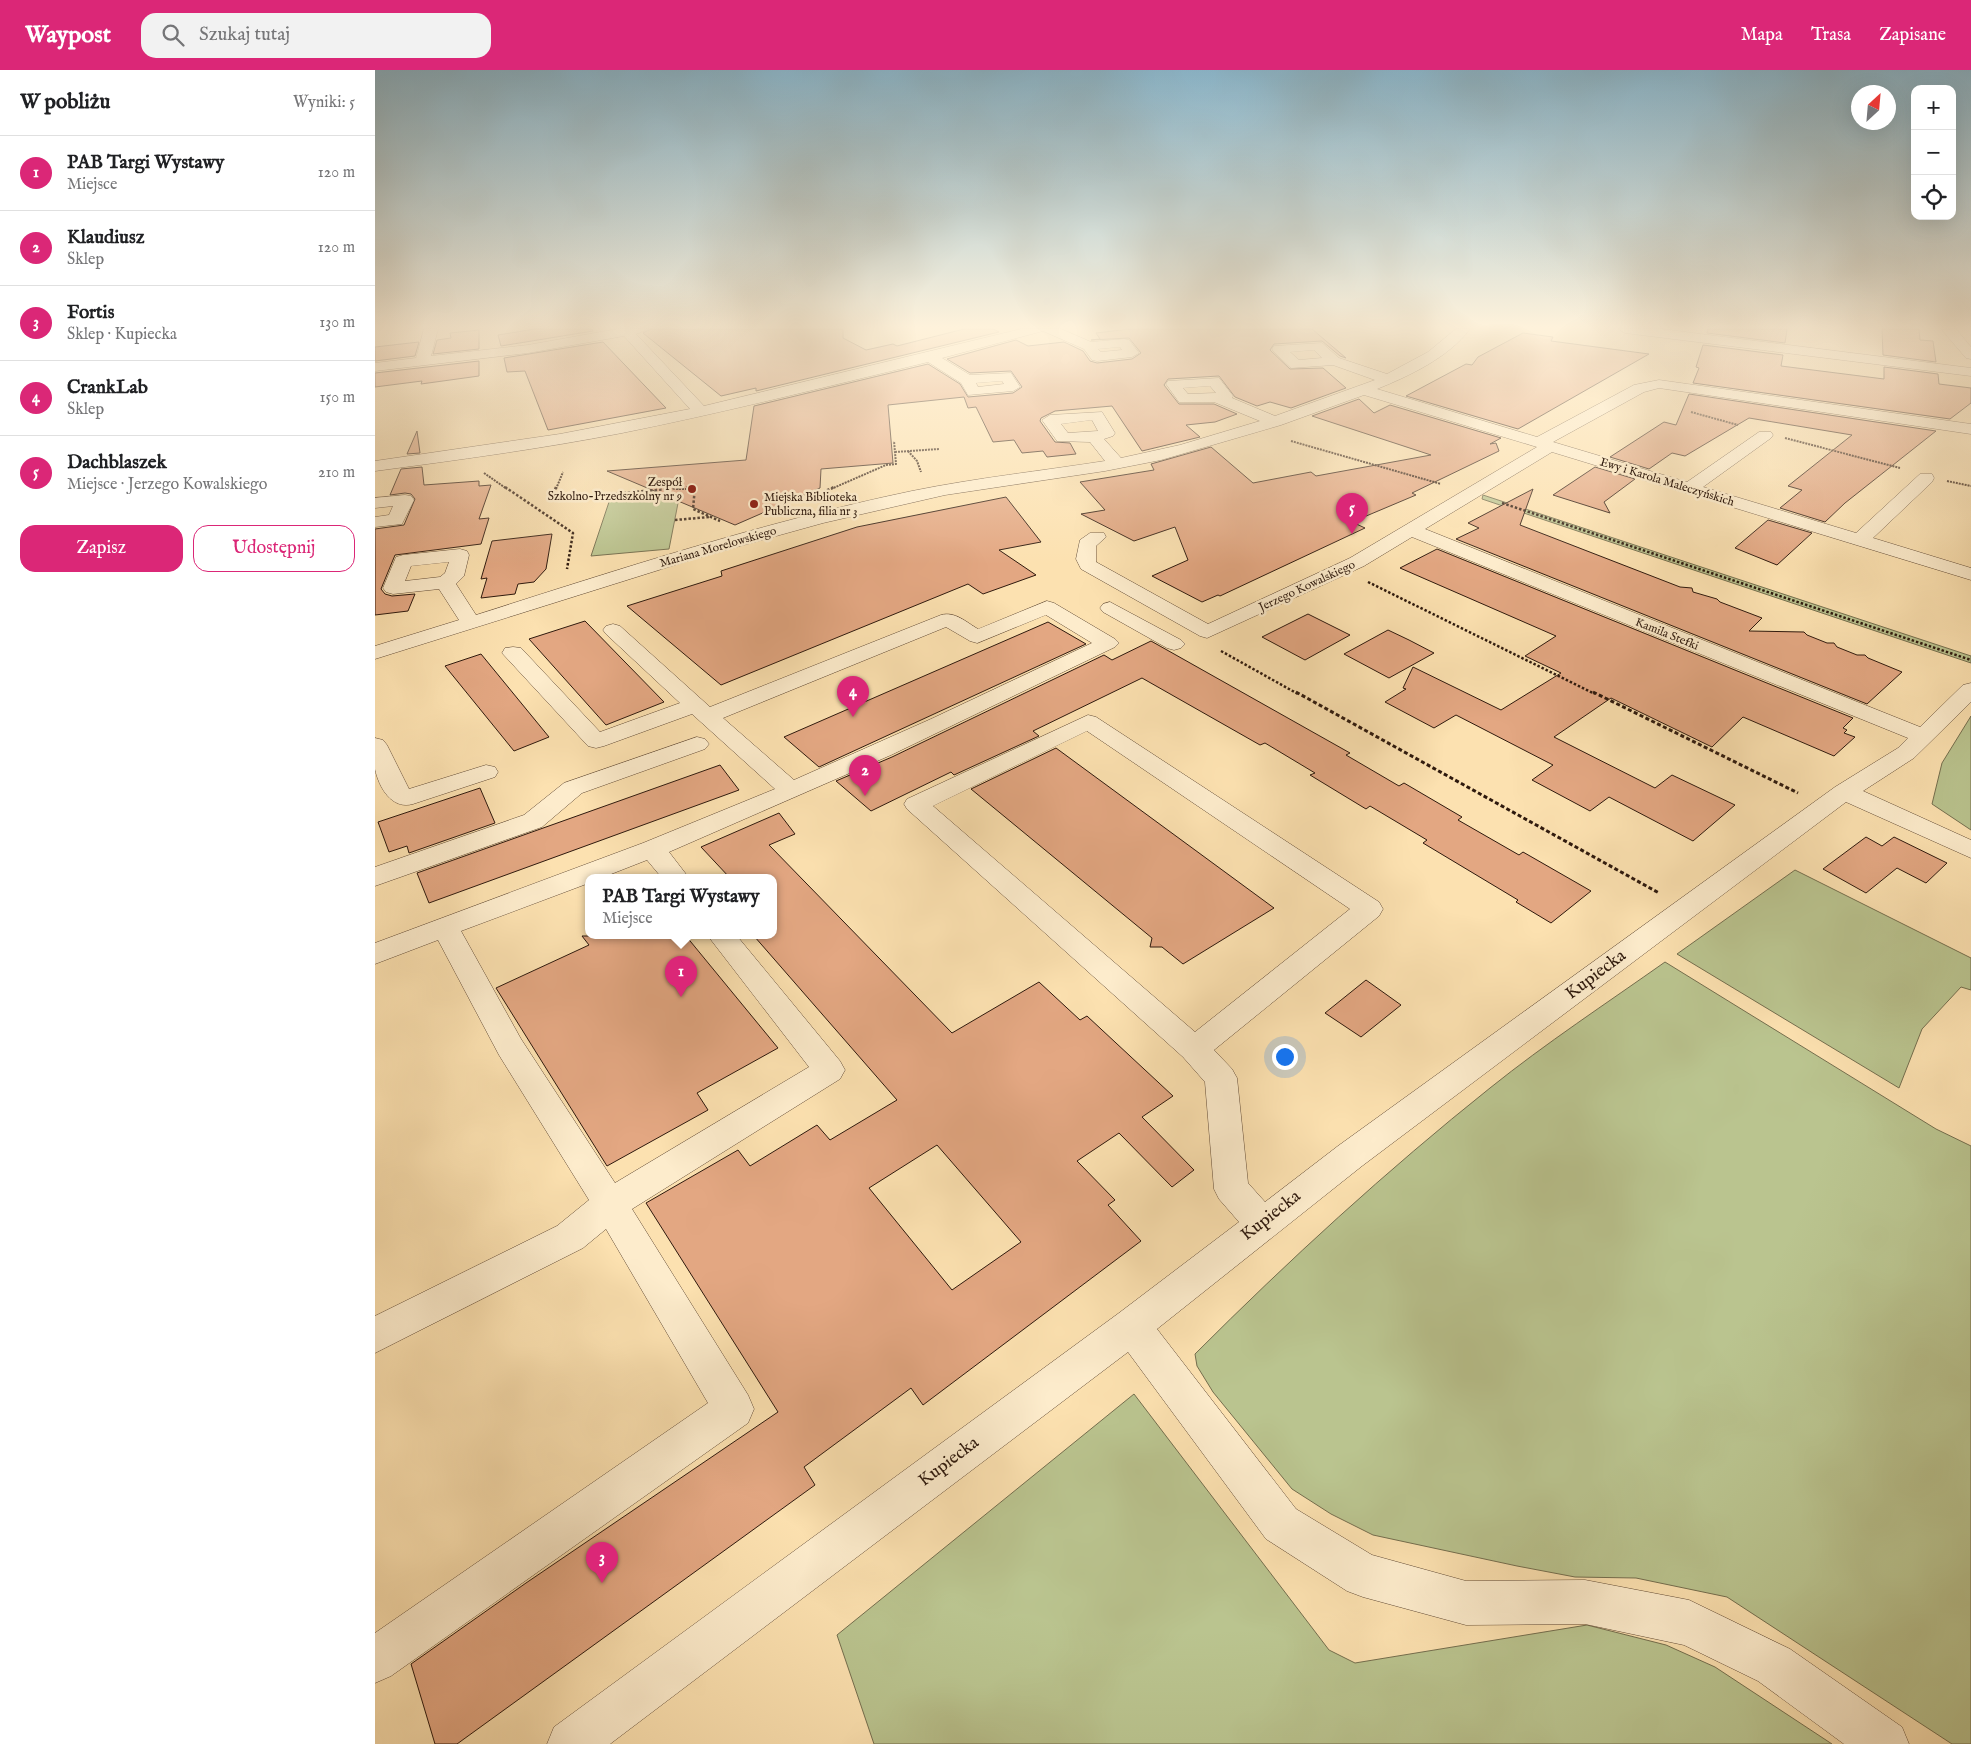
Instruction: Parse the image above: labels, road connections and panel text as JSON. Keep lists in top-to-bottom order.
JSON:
{
  "streets": {
    "street": [
      "Ewy i Karola Maleczyńskich",
      "Mariana Morelowskiego",
      "Jerzego Kowalskiego",
      "Kamila Stefki",
      "Kupiecka"
    ]
  },
  "crossings": [
    ["Ewy i Karola Maleczyńskich", "Jerzego Kowalskiego"],
    ["Jerzego Kowalskiego", "Kamila Stefki"],
    ["Kamila Stefki", "Kupiecka"]
  ],
  "places": ["Zespół Szkolno-Przedszkolny nr 9", "Miejska Biblioteka Publiczna, filia nr 3"],
  "north": "top right",
  "page": {
    "header": "Waypost",
    "search": "Szukaj tutaj",
    "nav": ["Mapa", "Trasa", "Zapisane"],
    "heading": ["W pobliżu", "Wyniki: 5"],
    "map_buttons": ["+", "−"],
    "list": [
      {
        "mark": "1",
        "name": "PAB Targi Wystawy",
        "note": "Miejsce",
        "value": "120 m"
      },
      {
        "mark": "2",
        "name": "Klaudiusz",
        "note": "Sklep",
        "value": "120 m"
      },
      {
        "mark": "3",
        "name": "Fortis",
        "note": "Sklep · Kupiecka",
        "value": "130 m"
      },
      {
        "mark": "4",
        "name": "CrankLab",
        "note": "Sklep",
        "value": "150 m"
      },
      {
        "mark": "5",
        "name": "Dachblaszek",
        "note": "Miejsce · Jerzego Kowalskiego",
        "value": "210 m"
      }
    ],
    "pins": [
      "5",
      "4",
      "2",
      "1",
      "3"
    ],
    "buttons": ["Zapisz", "Udostępnij"],
    "popup": ["PAB Targi Wystawy", "Miejsce"]
  }
}
